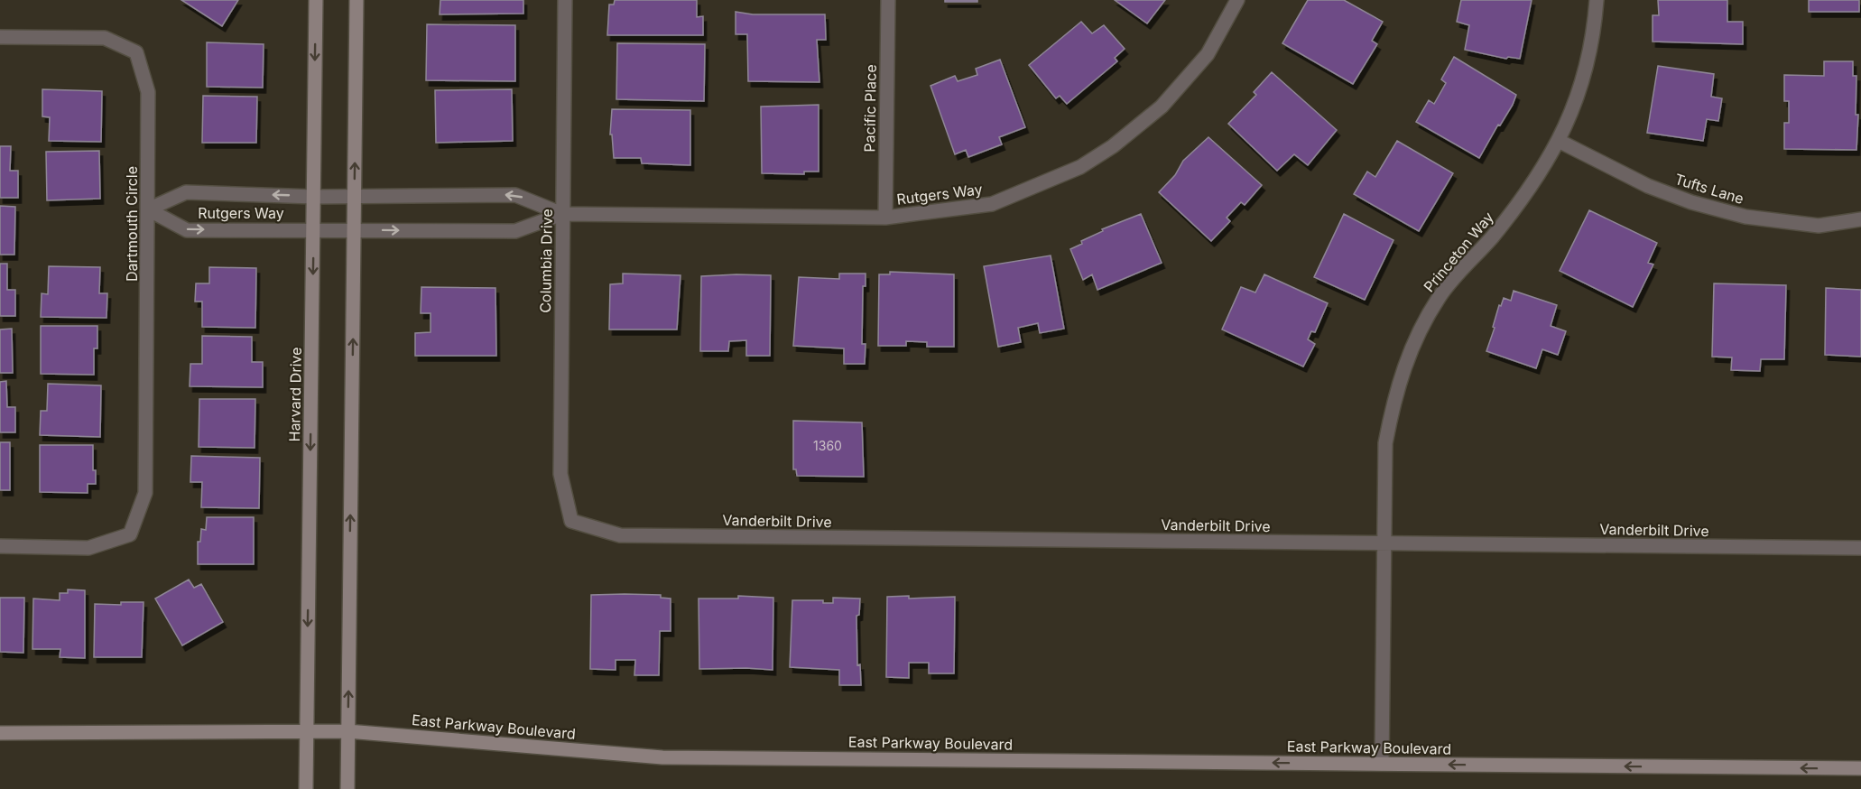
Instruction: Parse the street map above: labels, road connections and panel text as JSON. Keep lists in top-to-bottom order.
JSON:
{
  "streets": {
    "street": [
      "Pacific Place",
      "Tufts Lane",
      "Rutgers Way",
      "Dartmouth Circle",
      "Princeton Way",
      "Columbia Drive",
      "Harvard Drive",
      "Vanderbilt Drive",
      "East Parkway Boulevard"
    ]
  },
  "crossings": [
    ["Pacific Place", "Rutgers Way"],
    ["Tufts Lane", "Princeton Way"],
    ["Rutgers Way", "Dartmouth Circle"],
    ["Rutgers Way", "Columbia Drive"],
    ["Rutgers Way", "Harvard Drive"],
    ["Princeton Way", "Vanderbilt Drive"],
    ["Princeton Way", "East Parkway Boulevard"],
    ["Columbia Drive", "Vanderbilt Drive"],
    ["Harvard Drive", "East Parkway Boulevard"]
  ],
  "one_way": ["East Parkway Boulevard"],
  "house_numbers": ["1360"]
}
